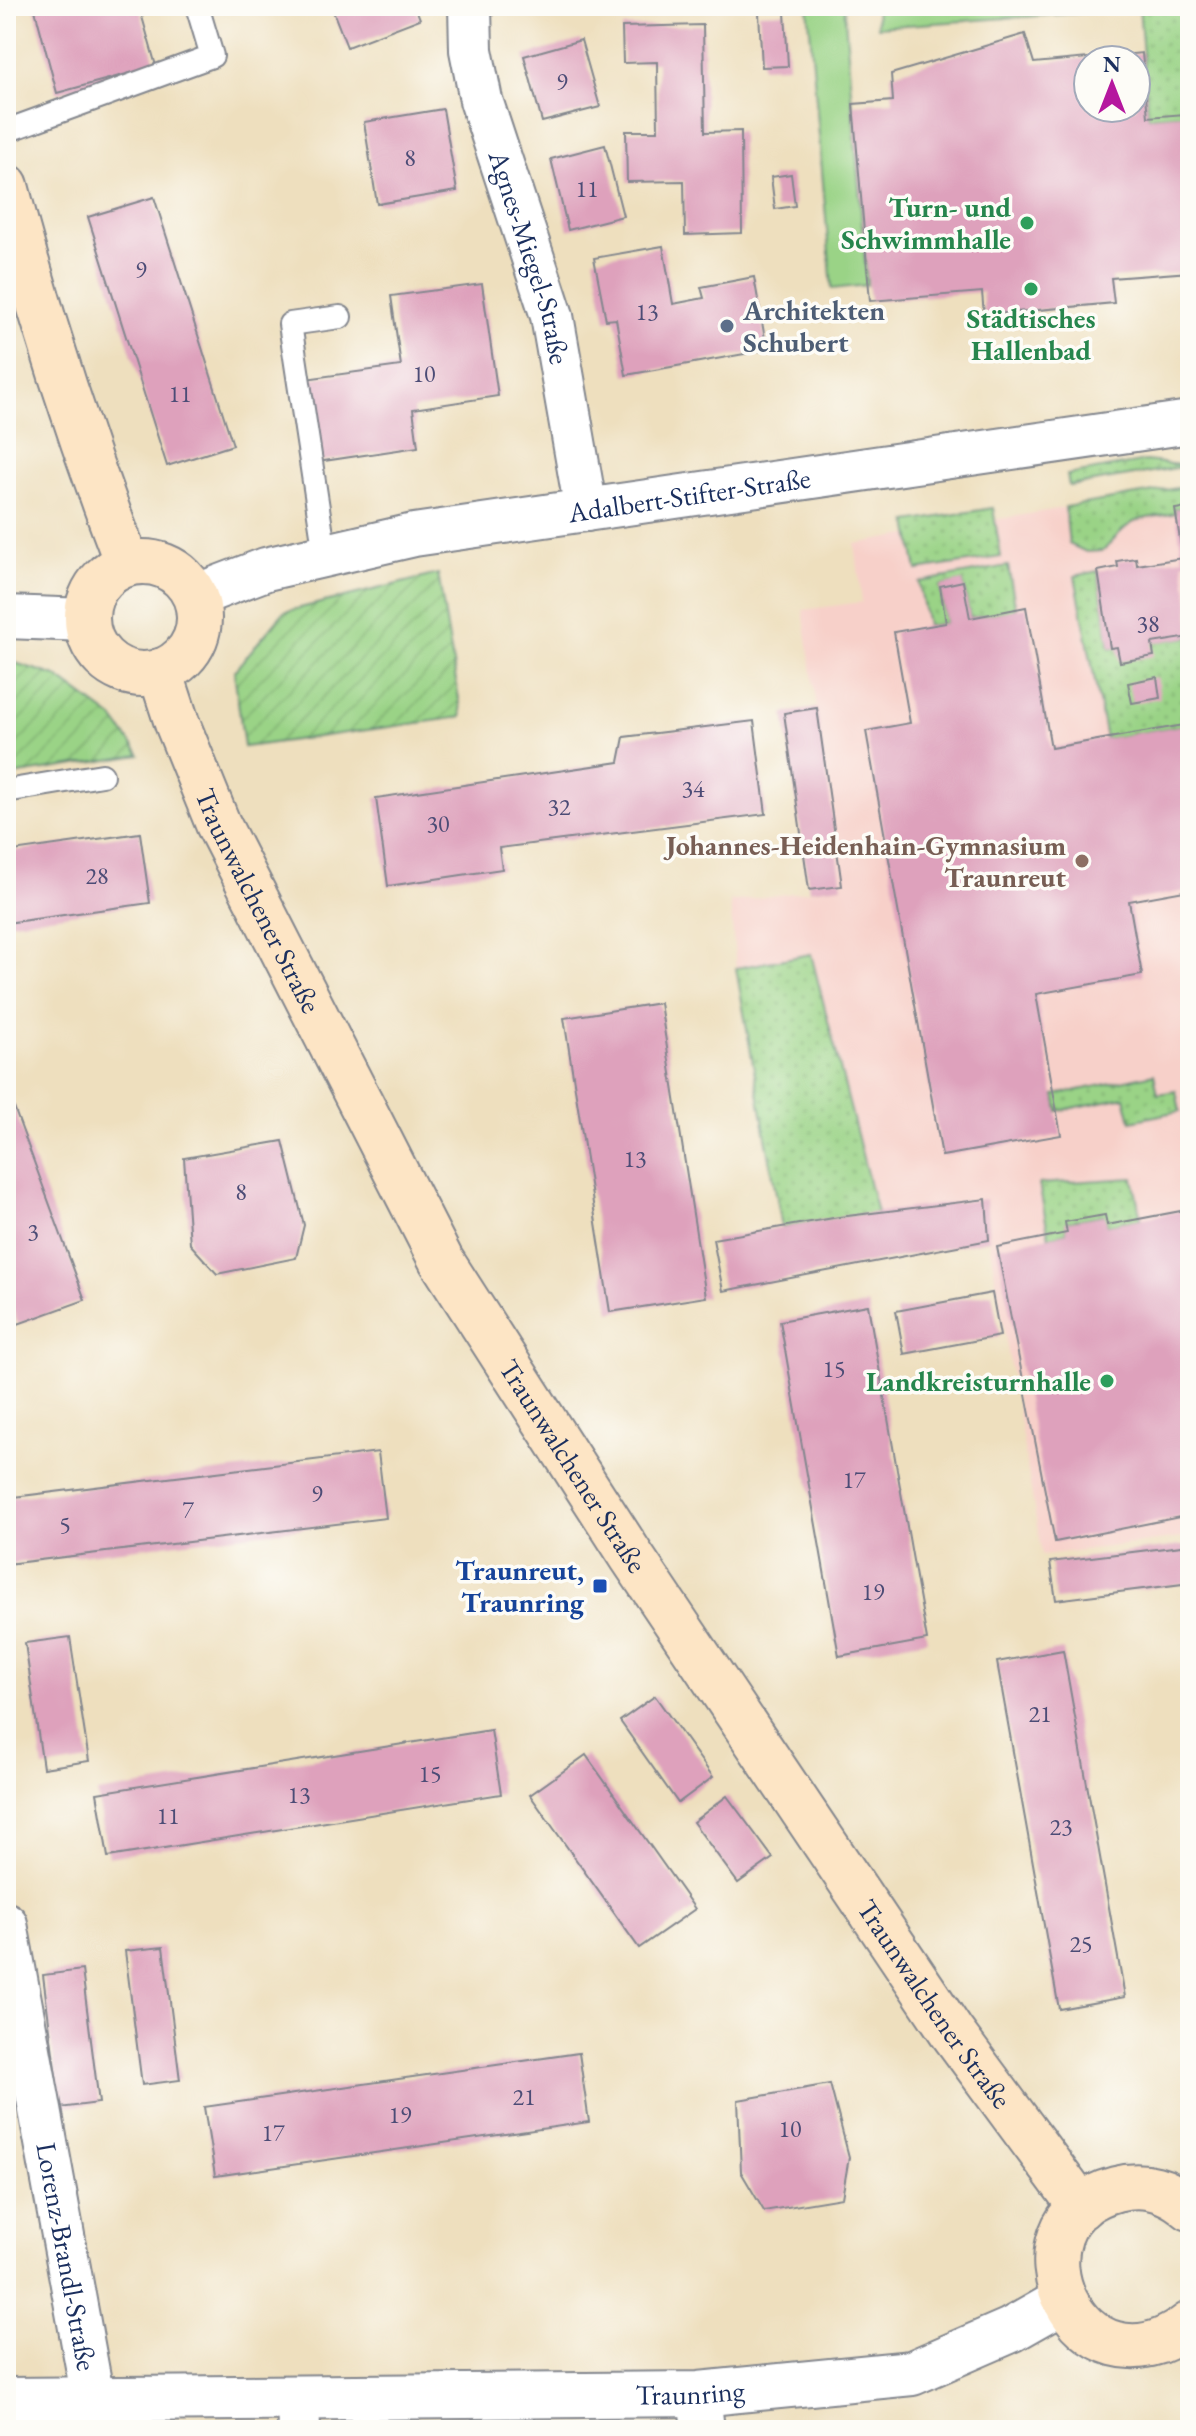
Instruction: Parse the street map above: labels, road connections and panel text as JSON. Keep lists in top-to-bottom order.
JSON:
{
  "streets": {
    "main road": ["Traunwalchener Straße"],
    "street": [
      "Agnes-Miegel-Straße",
      "Adalbert-Stifter-Straße",
      "Lorenz-Brandl-Straße",
      "Traunring"
    ]
  },
  "crossings": [
    ["Agnes-Miegel-Straße", "Adalbert-Stifter-Straße"],
    ["Adalbert-Stifter-Straße", "Traunwalchener Straße"],
    ["Lorenz-Brandl-Straße", "Traunring"]
  ],
  "places": {
    "other": [
      "Turn- und Schwimmhalle",
      "Städtisches Hallenbad",
      "Architekten Schubert",
      "Johannes-Heidenhain-Gymnasium Traunreut",
      "Landkreisturnhalle"
    ],
    "transit": ["Traunreut, Traunring"]
  },
  "house_numbers": [
    "9",
    "8",
    "11",
    "9",
    "13",
    "10",
    "11",
    "38",
    "34",
    "32",
    "30",
    "28",
    "13",
    "8",
    "3",
    "15",
    "17",
    "9",
    "7",
    "5",
    "19",
    "21",
    "15",
    "13",
    "11",
    "23",
    "25",
    "21",
    "19",
    "10",
    "17"
  ],
  "north": "top"
}
